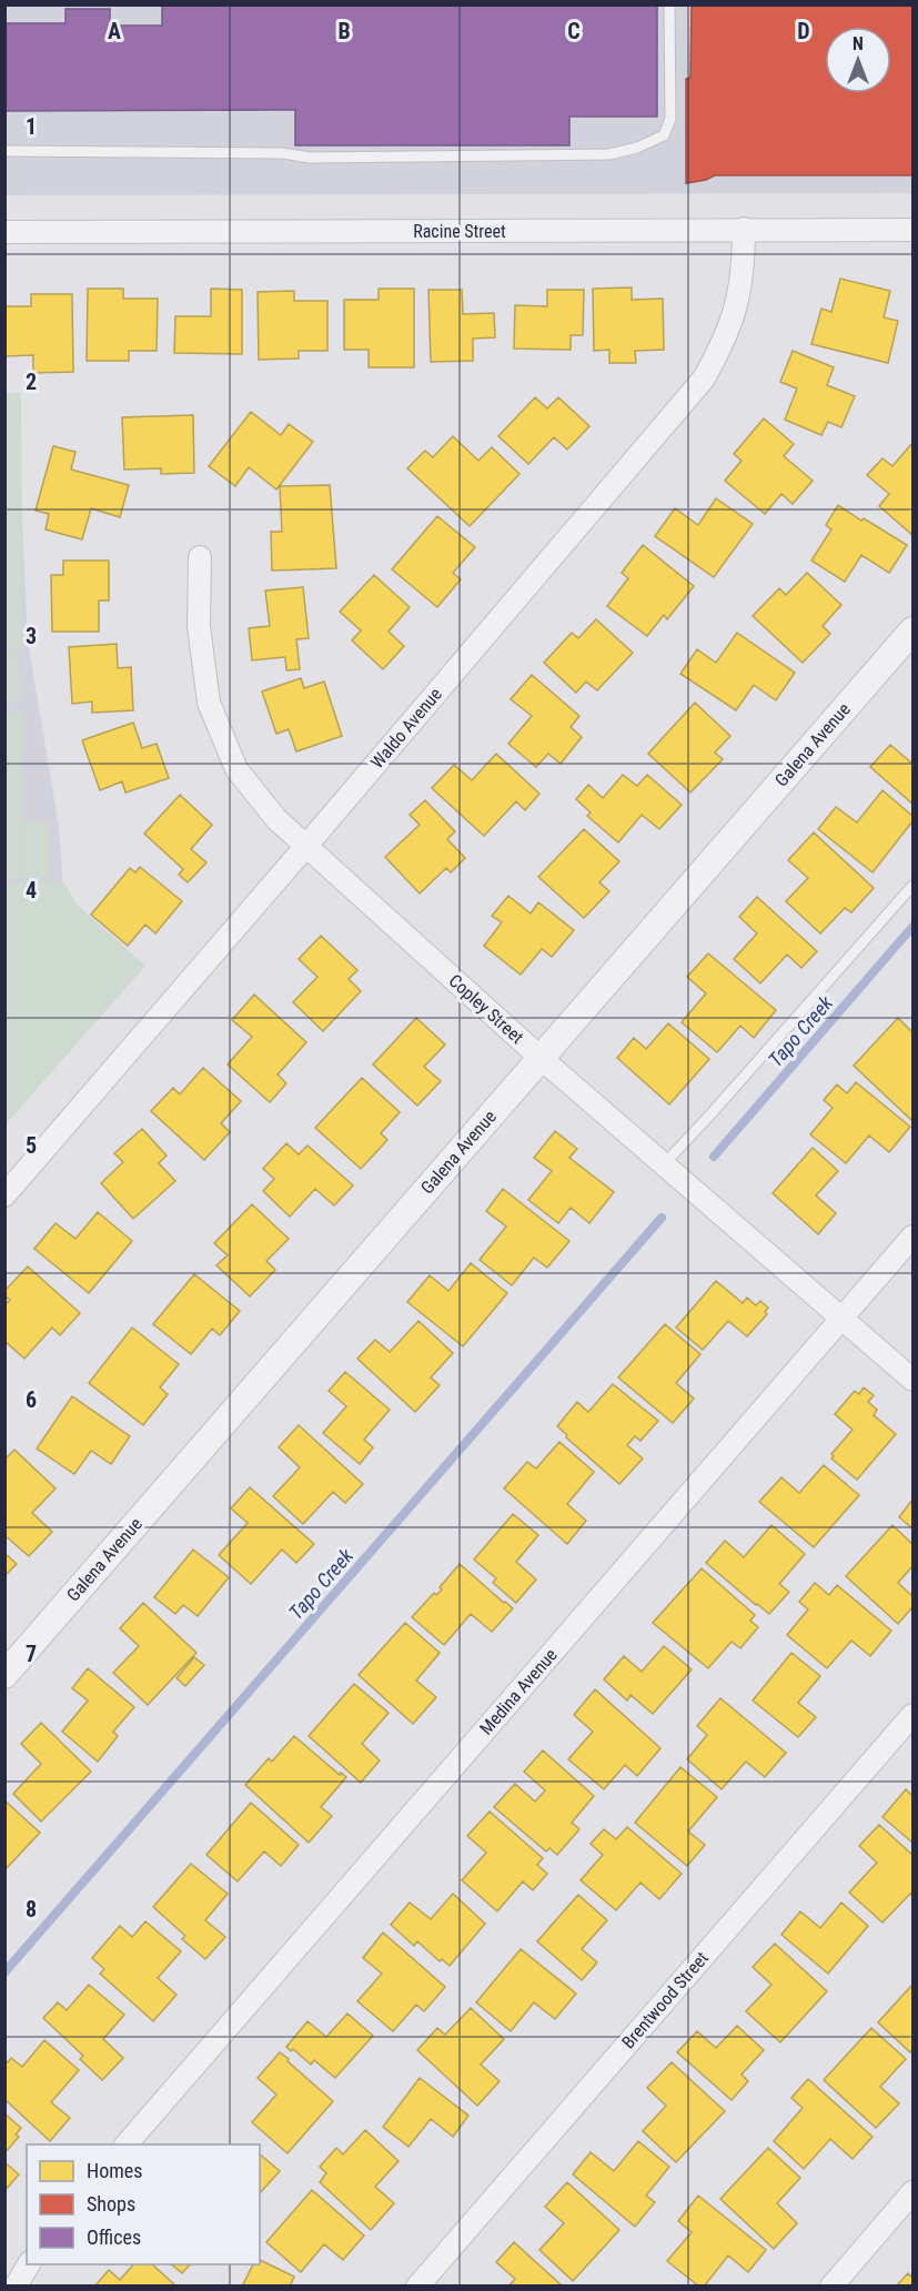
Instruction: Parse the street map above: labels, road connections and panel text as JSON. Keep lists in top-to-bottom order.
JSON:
{
  "streets": {
    "street": [
      "Racine Street",
      "Waldo Avenue",
      "Galena Avenue",
      "Copley Street",
      "Medina Avenue",
      "Brentwood Street"
    ]
  },
  "crossings": [
    ["Racine Street", "Waldo Avenue"],
    ["Waldo Avenue", "Copley Street"],
    ["Galena Avenue", "Copley Street"],
    ["Copley Street", "Medina Avenue"]
  ],
  "water": ["Tapo Creek"],
  "legend": ["Homes", "Shops", "Offices"],
  "north": "top",
  "grid": {
    "columns": [
      "A",
      "B",
      "C",
      "D"
    ],
    "rows": [
      "1",
      "2",
      "3",
      "4",
      "5",
      "6",
      "7",
      "8"
    ]
  }
}
